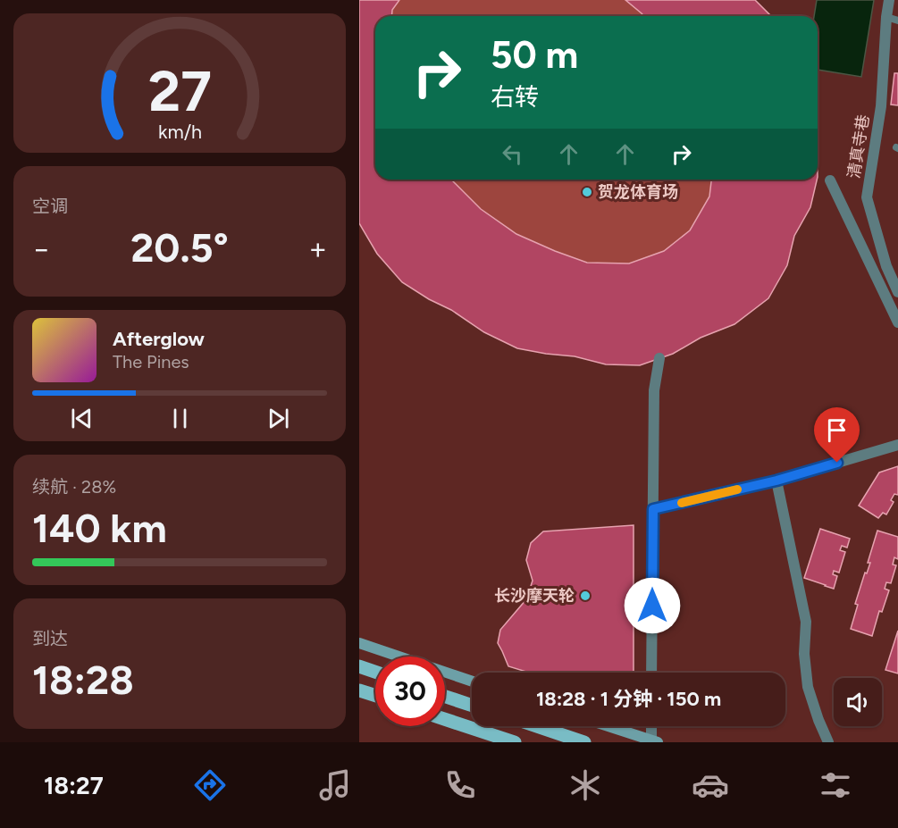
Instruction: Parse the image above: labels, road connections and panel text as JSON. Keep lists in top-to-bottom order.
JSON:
{
  "streets": {
    "street": ["清真寺巷"]
  },
  "places": ["贺龙体育场", "长沙摩天轮"],
  "page": {
    "turn": ["50 m", "右转"],
    "tile": [
      "空调",
      ["续航 · 28%", "140 km"],
      ["到达", "18:28"]
    ],
    "heat": ["−", "20.5°", "+"],
    "song": ["Afterglow", "The Pines"],
    "limit": "30",
    "trip": "18:28 · 1 分钟 · 150 m",
    "tabs": "18:27",
    "gauge": ["27", "km/h"]
  }
}
